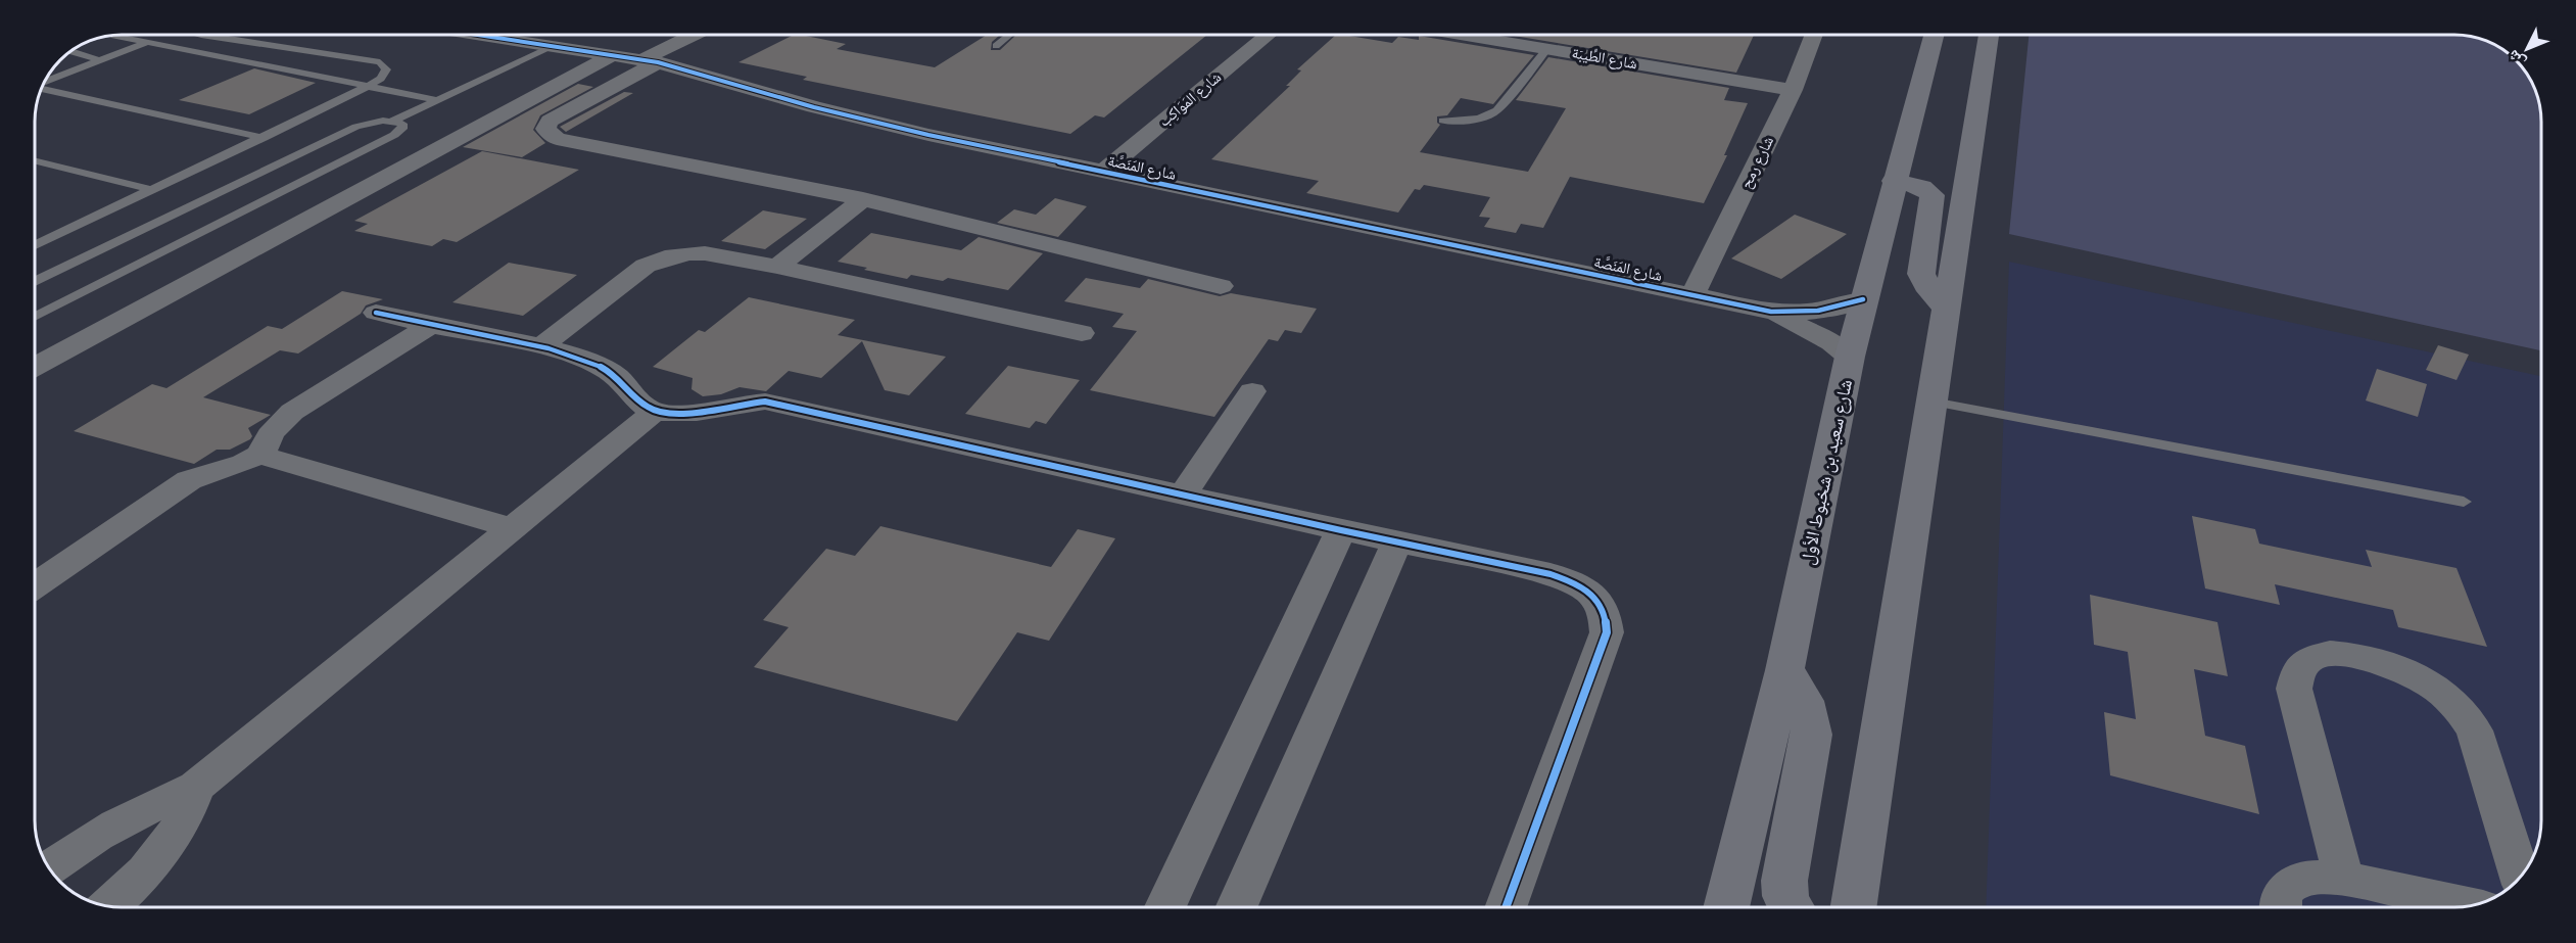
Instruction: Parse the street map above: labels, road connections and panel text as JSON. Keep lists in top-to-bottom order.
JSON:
{
  "streets": {
    "main road": ["شارع سعيد بن شخبوط الأول"],
    "street": [
      "شارع الطِّيبَة",
      "شارع المَوَاكِب",
      "شارع رمح",
      "شارع المَنَصَّة"
    ]
  },
  "crossings": [
    ["شارع الطِّيبَة", "شارع رمح"],
    ["شارع المَوَاكِب", "شارع المَنَصَّة"],
    ["شارع رمح", "شارع المَنَصَّة"],
    ["شارع المَنَصَّة", "شارع سعيد بن شخبوط الأول"]
  ],
  "north": "bottom left"
}
